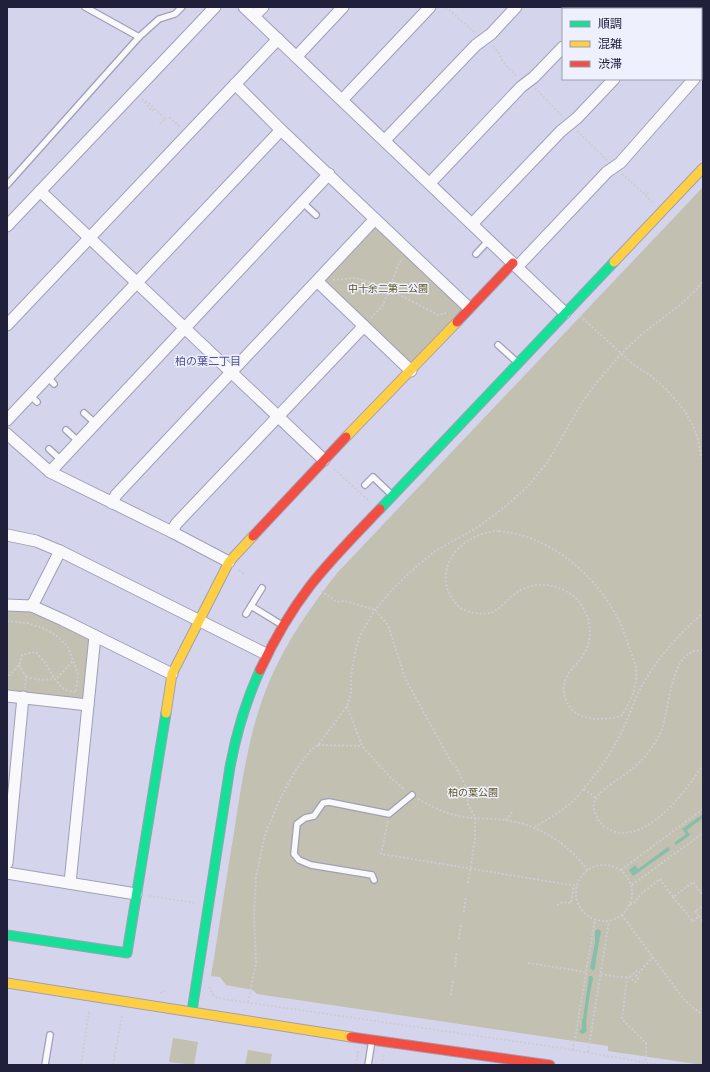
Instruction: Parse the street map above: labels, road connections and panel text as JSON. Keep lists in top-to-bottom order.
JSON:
{
  "districts": ["柏の葉二丁目"],
  "parks": ["中十余二第二公園", "柏の葉公園"],
  "legend": ["順調", "混雑", "渋滞"]
}
